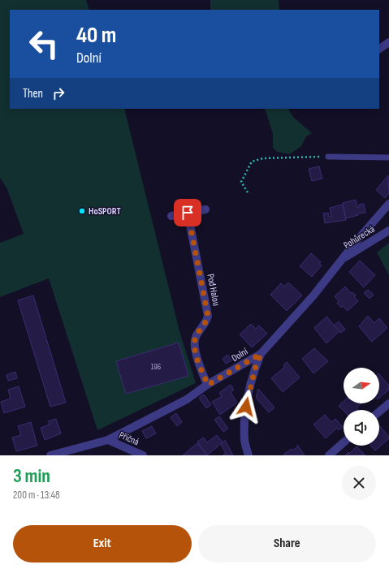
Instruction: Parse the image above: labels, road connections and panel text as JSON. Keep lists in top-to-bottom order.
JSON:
{
  "streets": {
    "street": [
      "Pohůrecká",
      "Pod Halou",
      "Dolní",
      "Příčná"
    ]
  },
  "crossings": [
    ["Pohůrecká", "Dolní"],
    ["Pod Halou", "Dolní"],
    ["Dolní", "Příčná"]
  ],
  "places": ["HoSPORT"],
  "house_numbers": ["196"],
  "north": "right",
  "page": {
    "turn": ["40 m", "Dolní"],
    "then": "Then",
    "heading": ["3 min", "200 m · 13:48"],
    "buttons": ["Exit", "Share"]
  }
}
